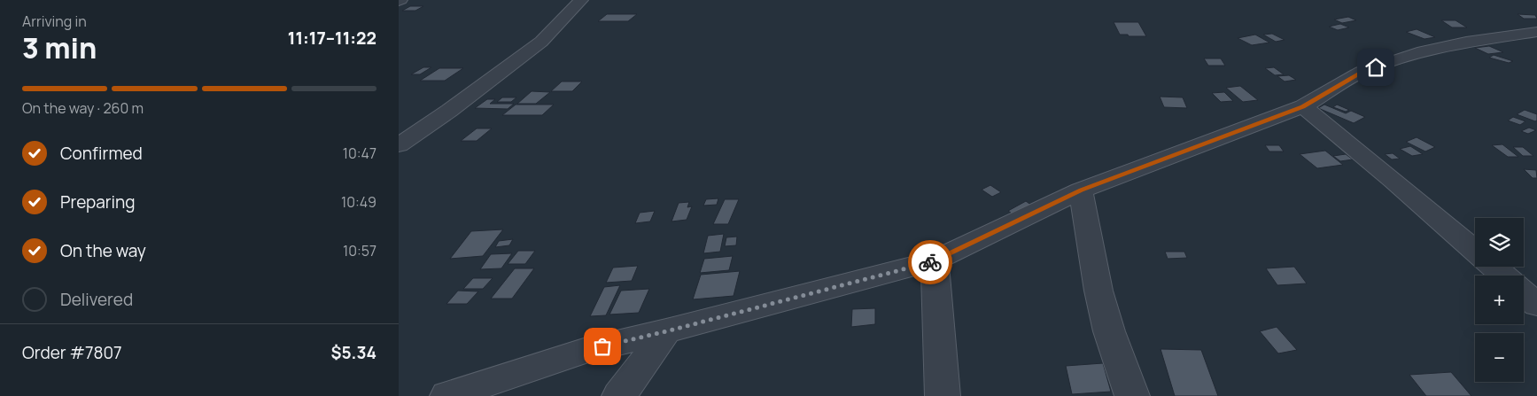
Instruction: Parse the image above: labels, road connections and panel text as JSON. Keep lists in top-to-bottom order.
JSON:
{
  "page": {
    "heading": ["3 min", "Arriving in", "11:17–11:22"],
    "panel": ["Order #7807", "$5.34"],
    "bar": "On the way · 260 m",
    "list": [
      ["Confirmed", "10:47"],
      ["Preparing", "10:49"],
      ["On the way", "10:57"],
      "Delivered"
    ],
    "map_buttons": ["+", "−"]
  }
}
